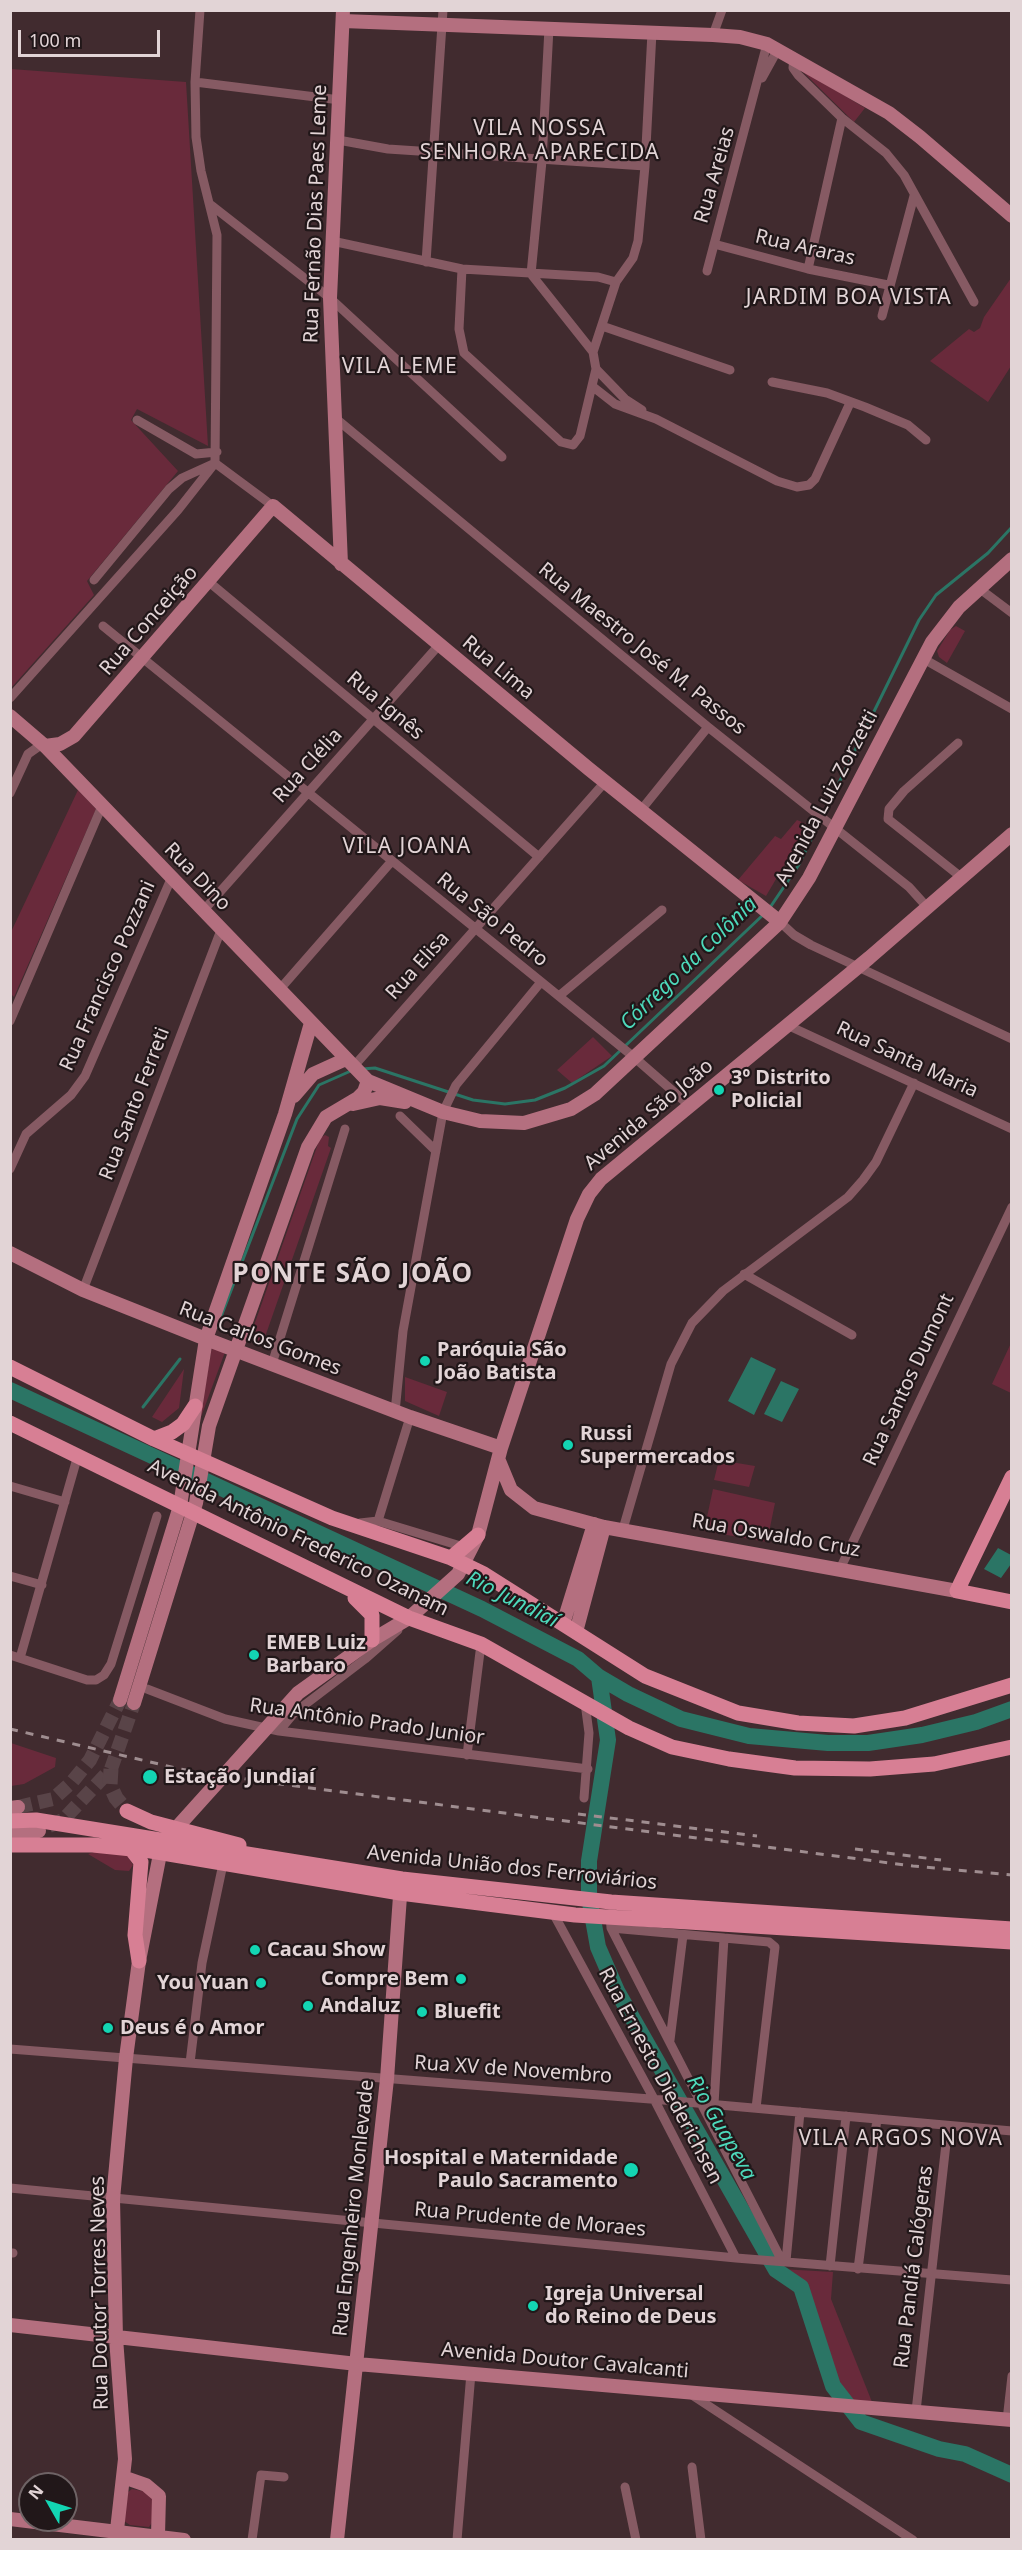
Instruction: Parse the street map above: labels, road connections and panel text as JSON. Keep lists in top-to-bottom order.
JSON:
{
  "streets": {
    "main road": [
      "Rua Fernão Dias Paes Leme",
      "Rua Conceição",
      "Rua Lima",
      "Avenida Luiz Zorzetti",
      "Rua Dino",
      "Avenida São João",
      "Rua Carlos Gomes",
      "Rua Oswaldo Cruz",
      "Avenida Antônio Frederico Ozanam",
      "Avenida União dos Ferroviários",
      "Rua Engenheiro Monlevade",
      "Rua Doutor Torres Neves",
      "Avenida Doutor Cavalcanti"
    ],
    "street": [
      "Rua Areias",
      "Rua Araras",
      "Rua Maestro José M. Passos",
      "Rua Ignês",
      "Rua Clélia",
      "Rua São Pedro",
      "Rua Elisa",
      "Rua Francisco Pozzani",
      "Rua Santa Maria",
      "Rua Santo Ferreti",
      "Rua Santos Dumont",
      "Rua Antônio Prado Junior",
      "Rua XV de Novembro",
      "Rua Ernesto Diederichsen",
      "Rua Prudente de Moraes",
      "Rua Pandiá Calógeras"
    ]
  },
  "crossings": [
    ["Rua Areias", "Rua Araras"],
    ["Rua Fernão Dias Paes Leme", "Rua Maestro José M. Passos"],
    ["Rua Fernão Dias Paes Leme", "Rua Lima"],
    ["Rua Conceição", "Rua Lima"],
    ["Rua Conceição", "Rua Ignês"],
    ["Rua Conceição", "Rua Dino"],
    ["Rua Conceição", "Rua São Pedro"],
    ["Rua Maestro José M. Passos", "Avenida Luiz Zorzetti"],
    ["Rua Maestro José M. Passos", "Avenida São João"],
    ["Rua Lima", "Rua Clélia"],
    ["Rua Lima", "Avenida Luiz Zorzetti"],
    ["Rua Lima", "Rua Elisa"],
    ["Rua Ignês", "Rua Clélia"],
    ["Rua Ignês", "Rua Elisa"],
    ["Rua Clélia", "Rua Dino"],
    ["Rua Clélia", "Rua São Pedro"],
    ["Avenida Luiz Zorzetti", "Rua Dino"],
    ["Avenida Luiz Zorzetti", "Rua São Pedro"],
    ["Avenida Luiz Zorzetti", "Rua Elisa"],
    ["Rua Dino", "Rua Elisa"],
    ["Rua Dino", "Rua Francisco Pozzani"],
    ["Rua Dino", "Rua Santo Ferreti"],
    ["Rua São Pedro", "Rua Elisa"],
    ["Rua São Pedro", "Avenida São João"],
    ["Rua Santa Maria", "Avenida São João"],
    ["Rua Santo Ferreti", "Rua Carlos Gomes"],
    ["Avenida São João", "Rua Carlos Gomes"],
    ["Avenida São João", "Rua Oswaldo Cruz"],
    ["Avenida São João", "Avenida Antônio Frederico Ozanam"],
    ["Avenida São João", "Rua Antônio Prado Junior"],
    ["Avenida São João", "Rua Doutor Torres Neves"],
    ["Rua Carlos Gomes", "Rua Oswaldo Cruz"],
    ["Rua Santos Dumont", "Rua Oswaldo Cruz"],
    ["Avenida União dos Ferroviários", "Rua Ernesto Diederichsen"],
    ["Avenida União dos Ferroviários", "Rua Engenheiro Monlevade"],
    ["Rua XV de Novembro", "Rua Ernesto Diederichsen"],
    ["Rua XV de Novembro", "Rua Engenheiro Monlevade"],
    ["Rua XV de Novembro", "Rua Pandiá Calógeras"],
    ["Rua XV de Novembro", "Rua Doutor Torres Neves"],
    ["Rua Ernesto Diederichsen", "Rua Prudente de Moraes"],
    ["Rua Engenheiro Monlevade", "Rua Prudente de Moraes"],
    ["Rua Engenheiro Monlevade", "Avenida Doutor Cavalcanti"],
    ["Rua Prudente de Moraes", "Rua Pandiá Calógeras"],
    ["Rua Prudente de Moraes", "Rua Doutor Torres Neves"],
    ["Rua Pandiá Calógeras", "Avenida Doutor Cavalcanti"],
    ["Rua Doutor Torres Neves", "Avenida Doutor Cavalcanti"]
  ],
  "districts": [
    "VILA NOSSA SENHORA APARECIDA",
    "JARDIM BOA VISTA",
    "VILA LEME",
    "VILA JOANA",
    "PONTE SÃO JOÃO",
    "VILA ARGOS NOVA"
  ],
  "water": ["Córrego da Colônia", "Rio Jundiaí", "Rio Guapeva"],
  "places": [
    "3º Distrito Policial",
    "Paróquia São João Batista",
    "Russi Supermercados",
    "EMEB Luiz Barbaro",
    "Estação Jundiaí",
    "Cacau Show",
    "Compre Bem",
    "You Yuan",
    "Andaluz",
    "Bluefit",
    "Deus é o Amor",
    "Hospital e Maternidade Paulo Sacramento",
    "Igreja Universal do Reino de Deus"
  ],
  "scale_bar": "100 m",
  "north": "top left"
}
